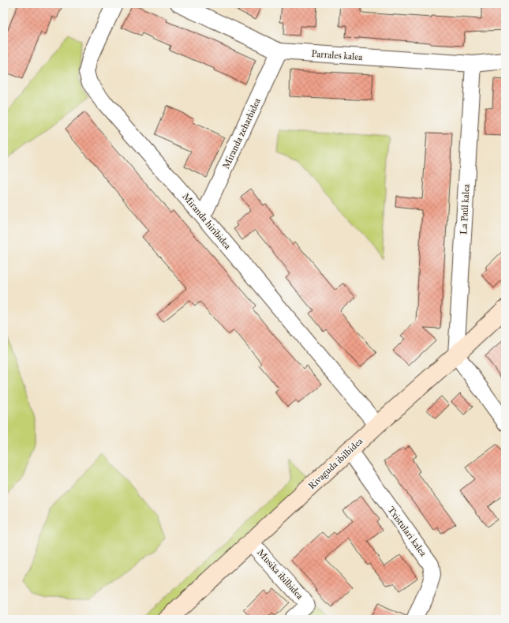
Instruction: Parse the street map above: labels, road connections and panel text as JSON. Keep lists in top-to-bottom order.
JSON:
{
  "streets": {
    "street": [
      "Parrales kalea",
      "Miranda zeharbidea",
      "La Paúl kalea",
      "Miranda hiribidea",
      "Rivaguda ibilbidea",
      "Txistulari kalea",
      "Musika ibilbidea"
    ]
  },
  "crossings": [
    ["Parrales kalea", "Miranda zeharbidea"],
    ["Parrales kalea", "La Paúl kalea"],
    ["Miranda zeharbidea", "Miranda hiribidea"],
    ["La Paúl kalea", "Rivaguda ibilbidea"],
    ["Miranda hiribidea", "Rivaguda ibilbidea"],
    ["Rivaguda ibilbidea", "Txistulari kalea"],
    ["Rivaguda ibilbidea", "Musika ibilbidea"]
  ]
}
